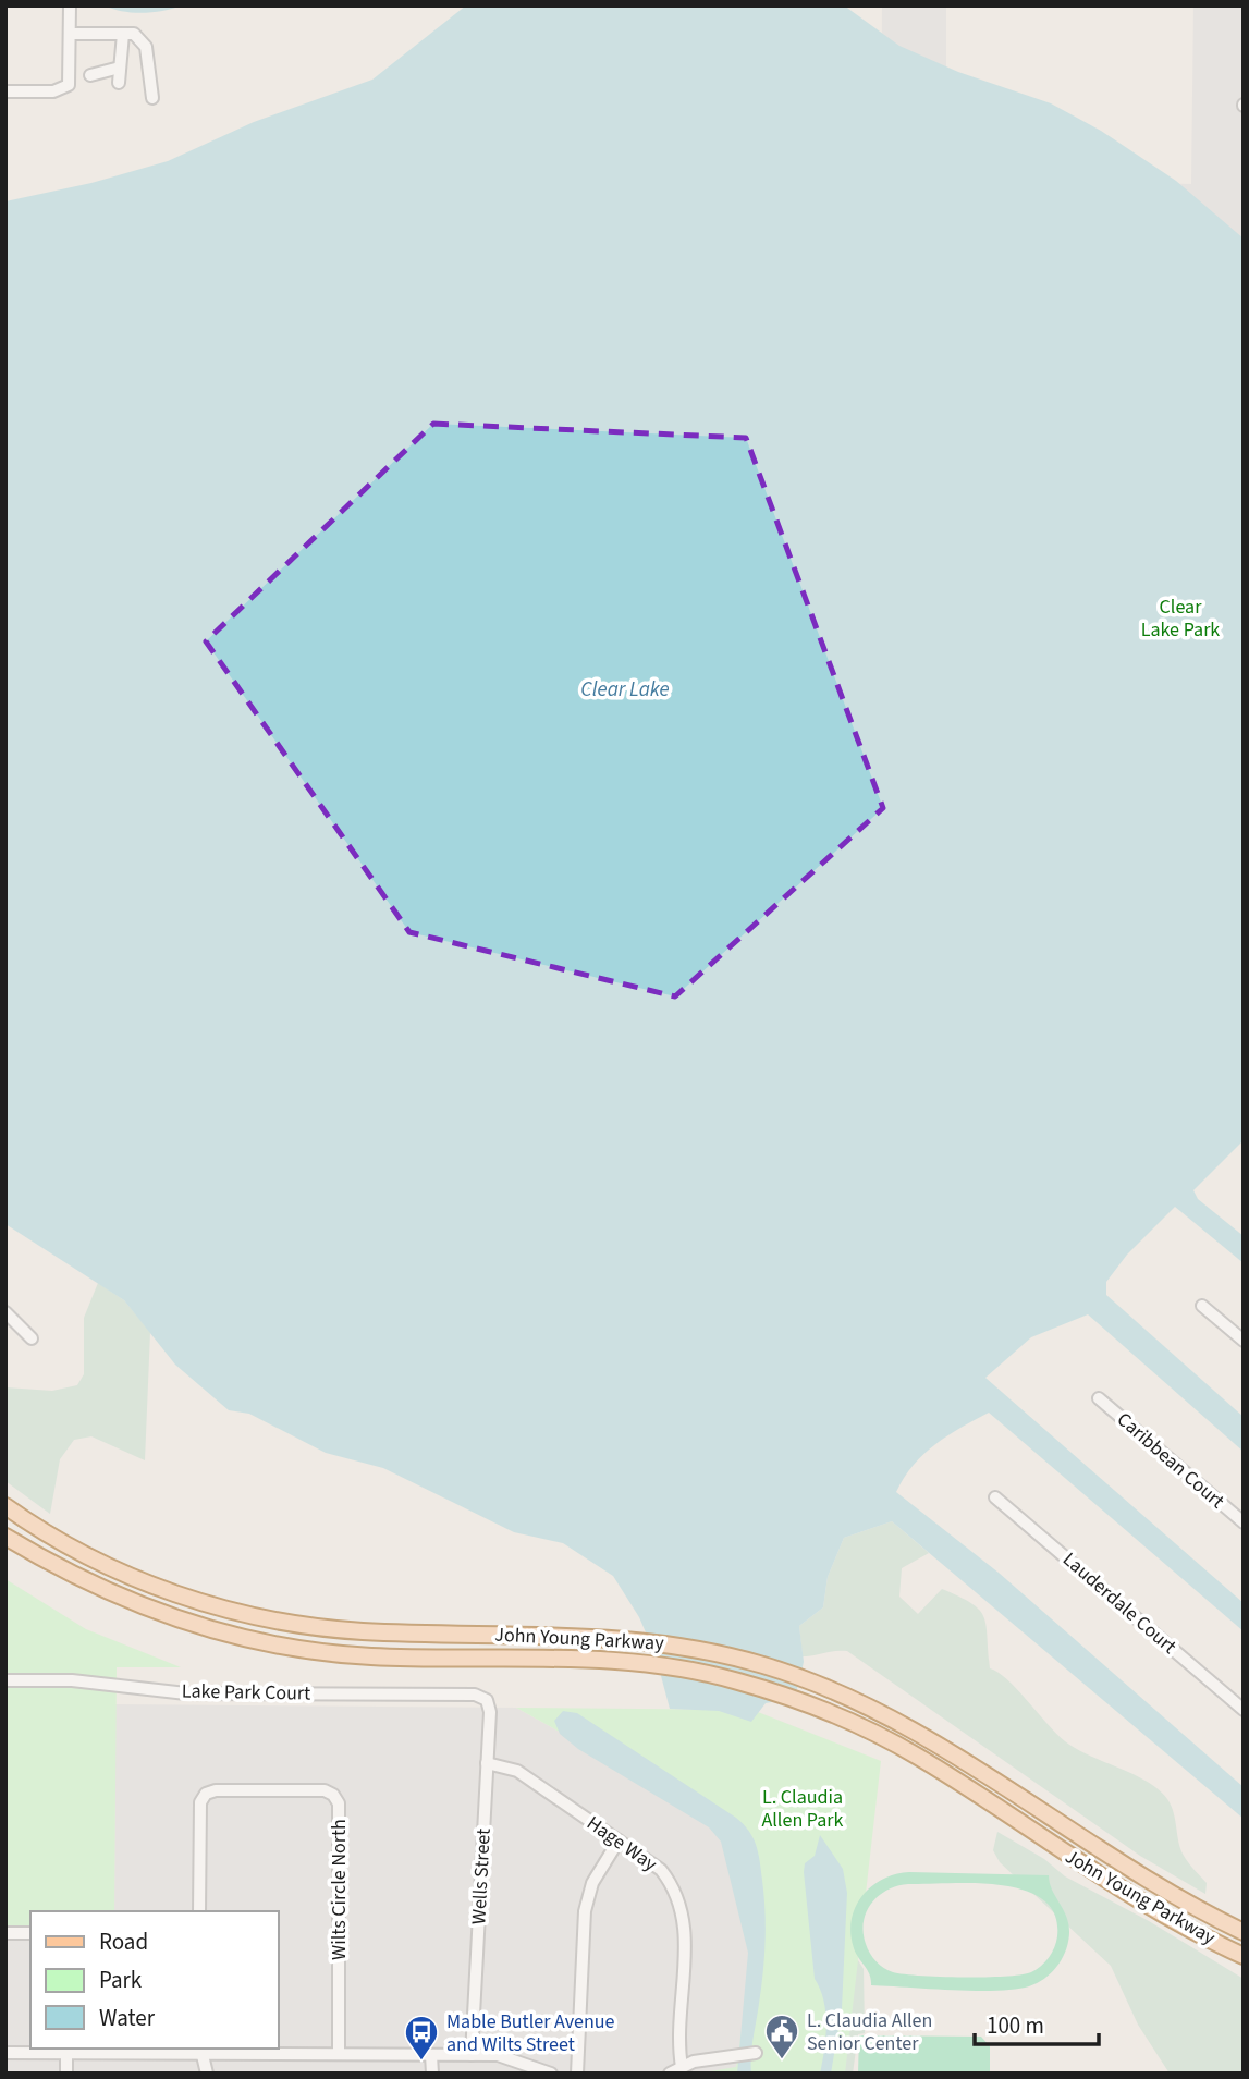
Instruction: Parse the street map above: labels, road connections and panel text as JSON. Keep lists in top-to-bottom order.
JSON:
{
  "streets": {
    "main road": ["John Young Parkway"],
    "street": [
      "Caribbean Court",
      "Lauderdale Court",
      "Lake Park Court",
      "Hage Way",
      "Wells Street",
      "Wilts Circle North"
    ]
  },
  "crossings": [
    ["Lake Park Court", "Wells Street"],
    ["Hage Way", "Wells Street"]
  ],
  "water": ["Clear Lake"],
  "parks": ["Clear Lake Park", "L. Claudia Allen Park"],
  "places": {
    "public building": ["L. Claudia Allen Senior Center"],
    "bus stop": ["Mable Butler Avenue and Wilts Street"]
  },
  "legend": ["Road", "Park", "Water"],
  "scale_bar": "100 m"
}
